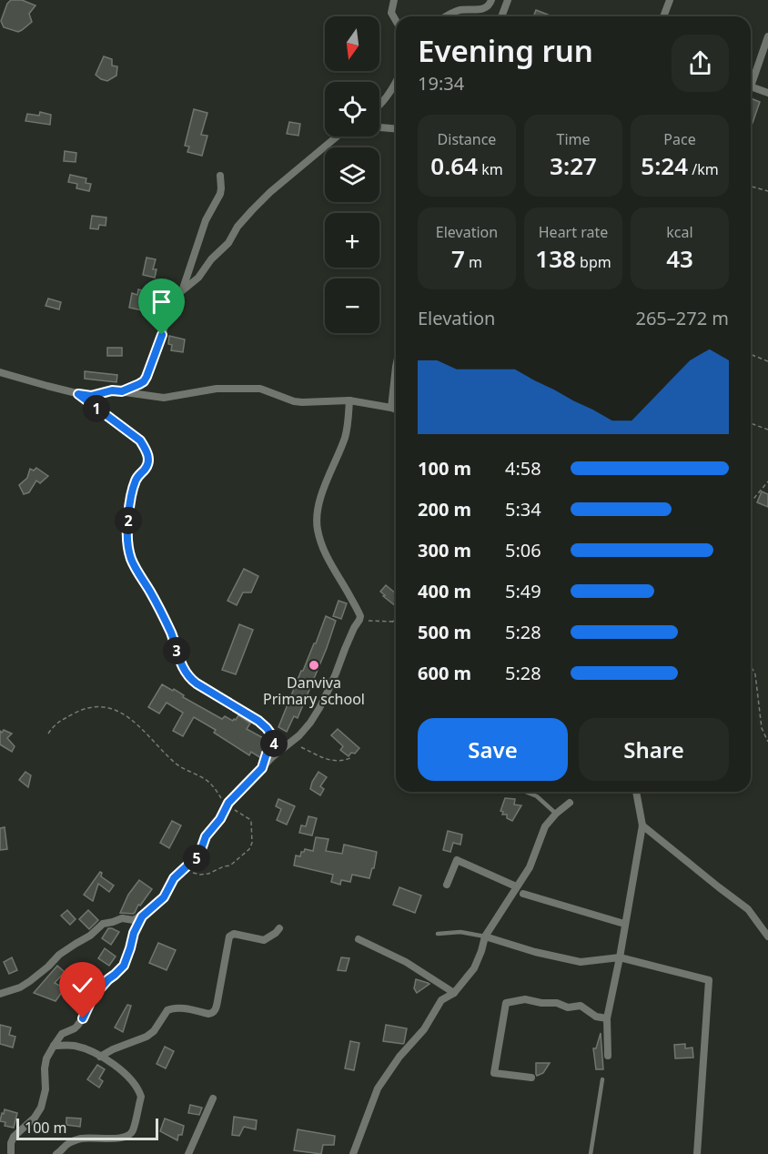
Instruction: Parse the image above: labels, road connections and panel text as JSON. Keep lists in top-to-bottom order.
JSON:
{
  "places": ["Danviva Primary school"],
  "scale_bar": "100 m",
  "north": "bottom",
  "page": {
    "map_buttons": ["+", "−"],
    "heading": ["Evening run", "19:34"],
    "stats": [
      ["Distance", "0.64 km"],
      ["Time", "3:27"],
      ["Pace", "5:24 /km"],
      ["Elevation", "7 m"],
      ["Heart rate", "138 bpm"],
      ["kcal", "43"]
    ],
    "chart": ["Elevation", "265–272 m"],
    "pins": [
      "1",
      "2",
      "3",
      "4",
      "5"
    ],
    "list": [
      {
        "name": "100 m",
        "note": "4:58"
      },
      {
        "name": "200 m",
        "note": "5:34"
      },
      {
        "name": "300 m",
        "note": "5:06"
      },
      {
        "name": "400 m",
        "note": "5:49"
      },
      {
        "name": "500 m",
        "note": "5:28"
      },
      {
        "name": "600 m",
        "note": "5:28"
      }
    ],
    "buttons": ["Save", "Share"],
    "scale": "100 m"
  }
}
